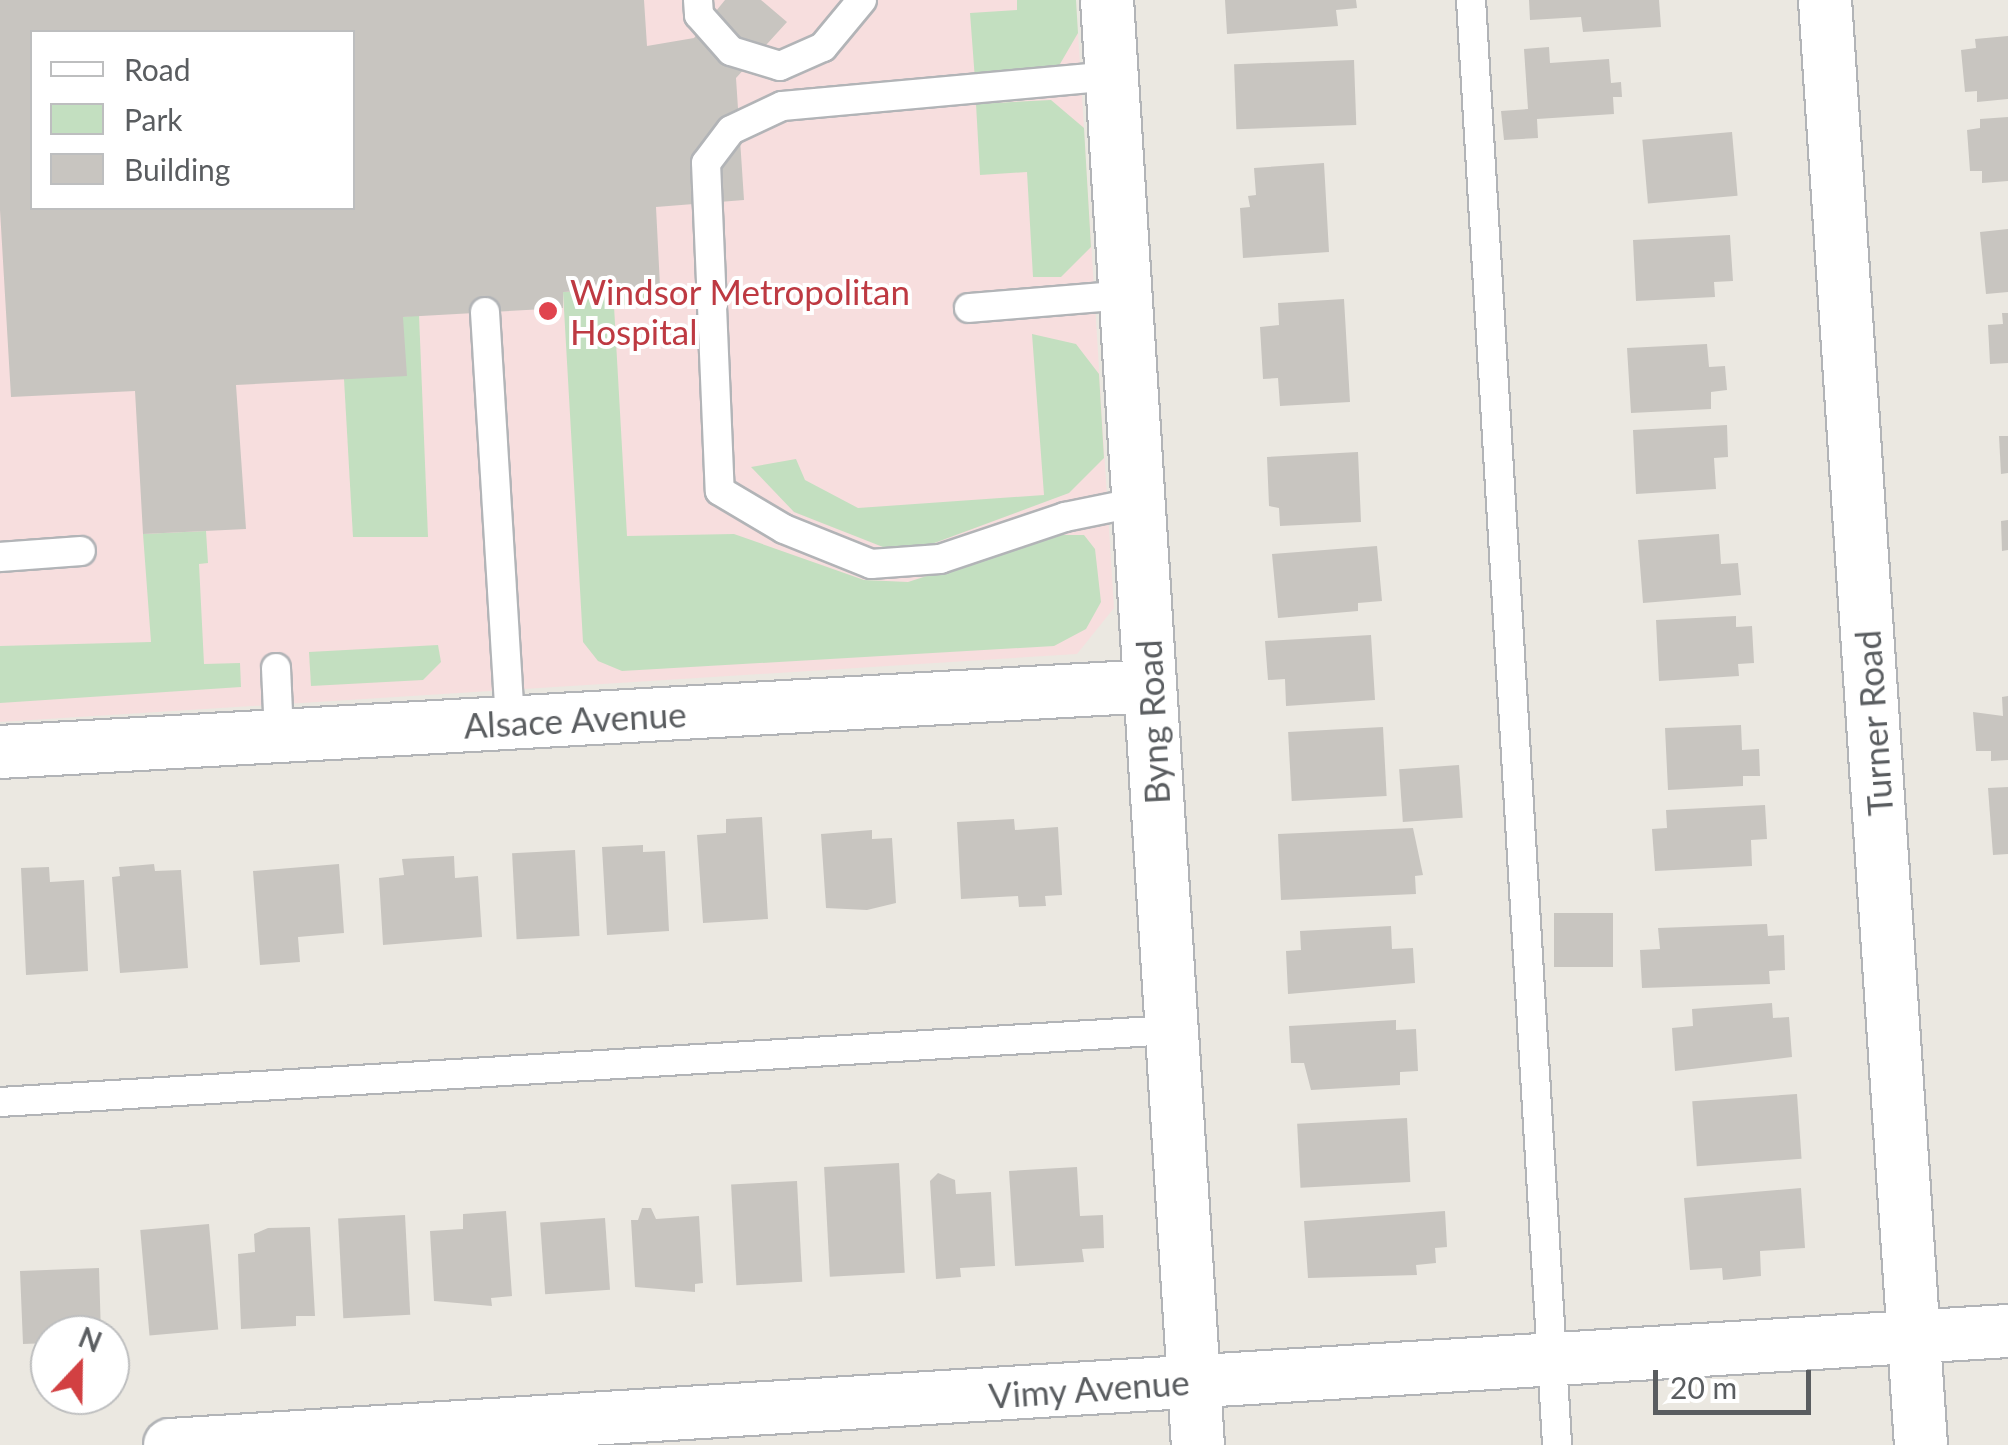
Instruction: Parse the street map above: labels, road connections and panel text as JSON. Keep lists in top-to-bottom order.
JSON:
{
  "streets": {
    "street": [
      "Alsace Avenue",
      "Byng Road",
      "Turner Road",
      "Vimy Avenue"
    ]
  },
  "crossings": [
    ["Alsace Avenue", "Byng Road"],
    ["Byng Road", "Vimy Avenue"],
    ["Turner Road", "Vimy Avenue"]
  ],
  "places": ["Windsor Metropolitan Hospital"],
  "legend": ["Road", "Park", "Building"],
  "scale_bar": "20 m",
  "north": "top"
}
